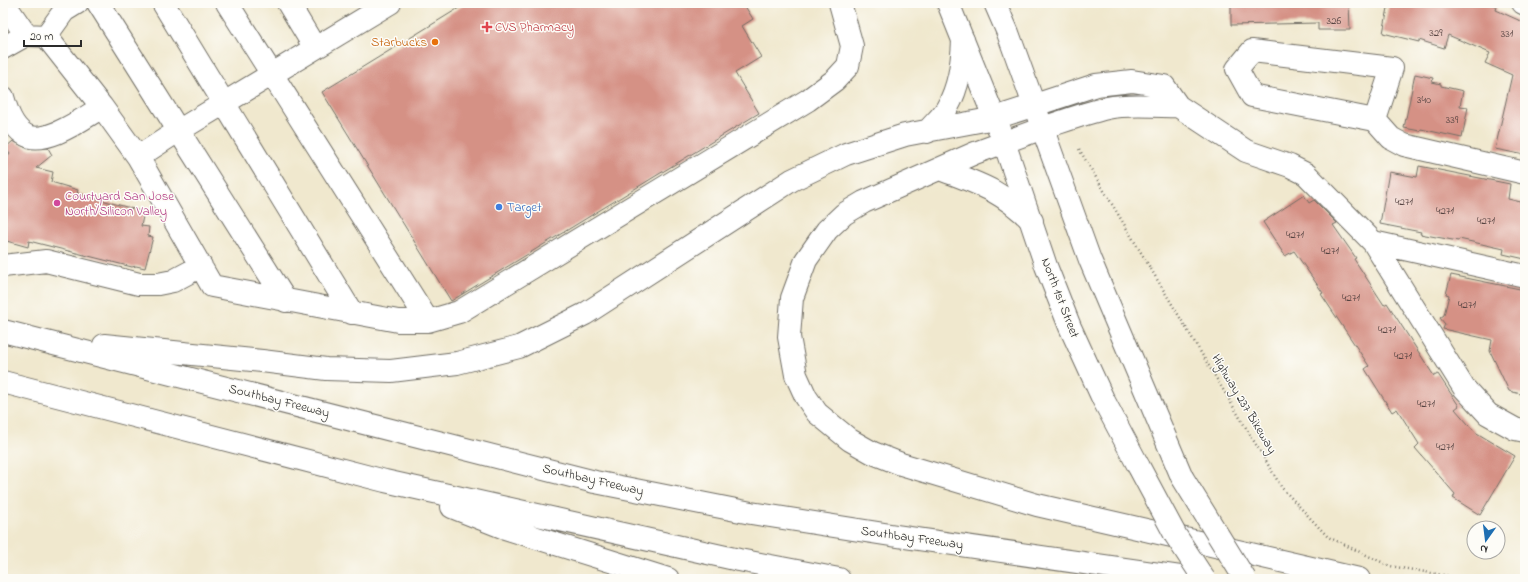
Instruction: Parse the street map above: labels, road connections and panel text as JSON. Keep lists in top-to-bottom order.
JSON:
{
  "streets": {
    "main road": ["North 1st Street", "Southbay Freeway"],
    "path": ["Highway 237 Bikeway"]
  },
  "places": {
    "health": ["CVS Pharmacy"],
    "other": ["Starbucks", "Courtyard San Jose North/Silicon Valley", "Target"]
  },
  "house_numbers": [
    "326",
    "329",
    "331",
    "340",
    "339",
    "4271",
    "4271",
    "4271",
    "4271",
    "4271",
    "4271",
    "4271",
    "4271",
    "4271",
    "4271",
    "4271"
  ],
  "scale_bar": "20 m",
  "north": "bottom"
}
